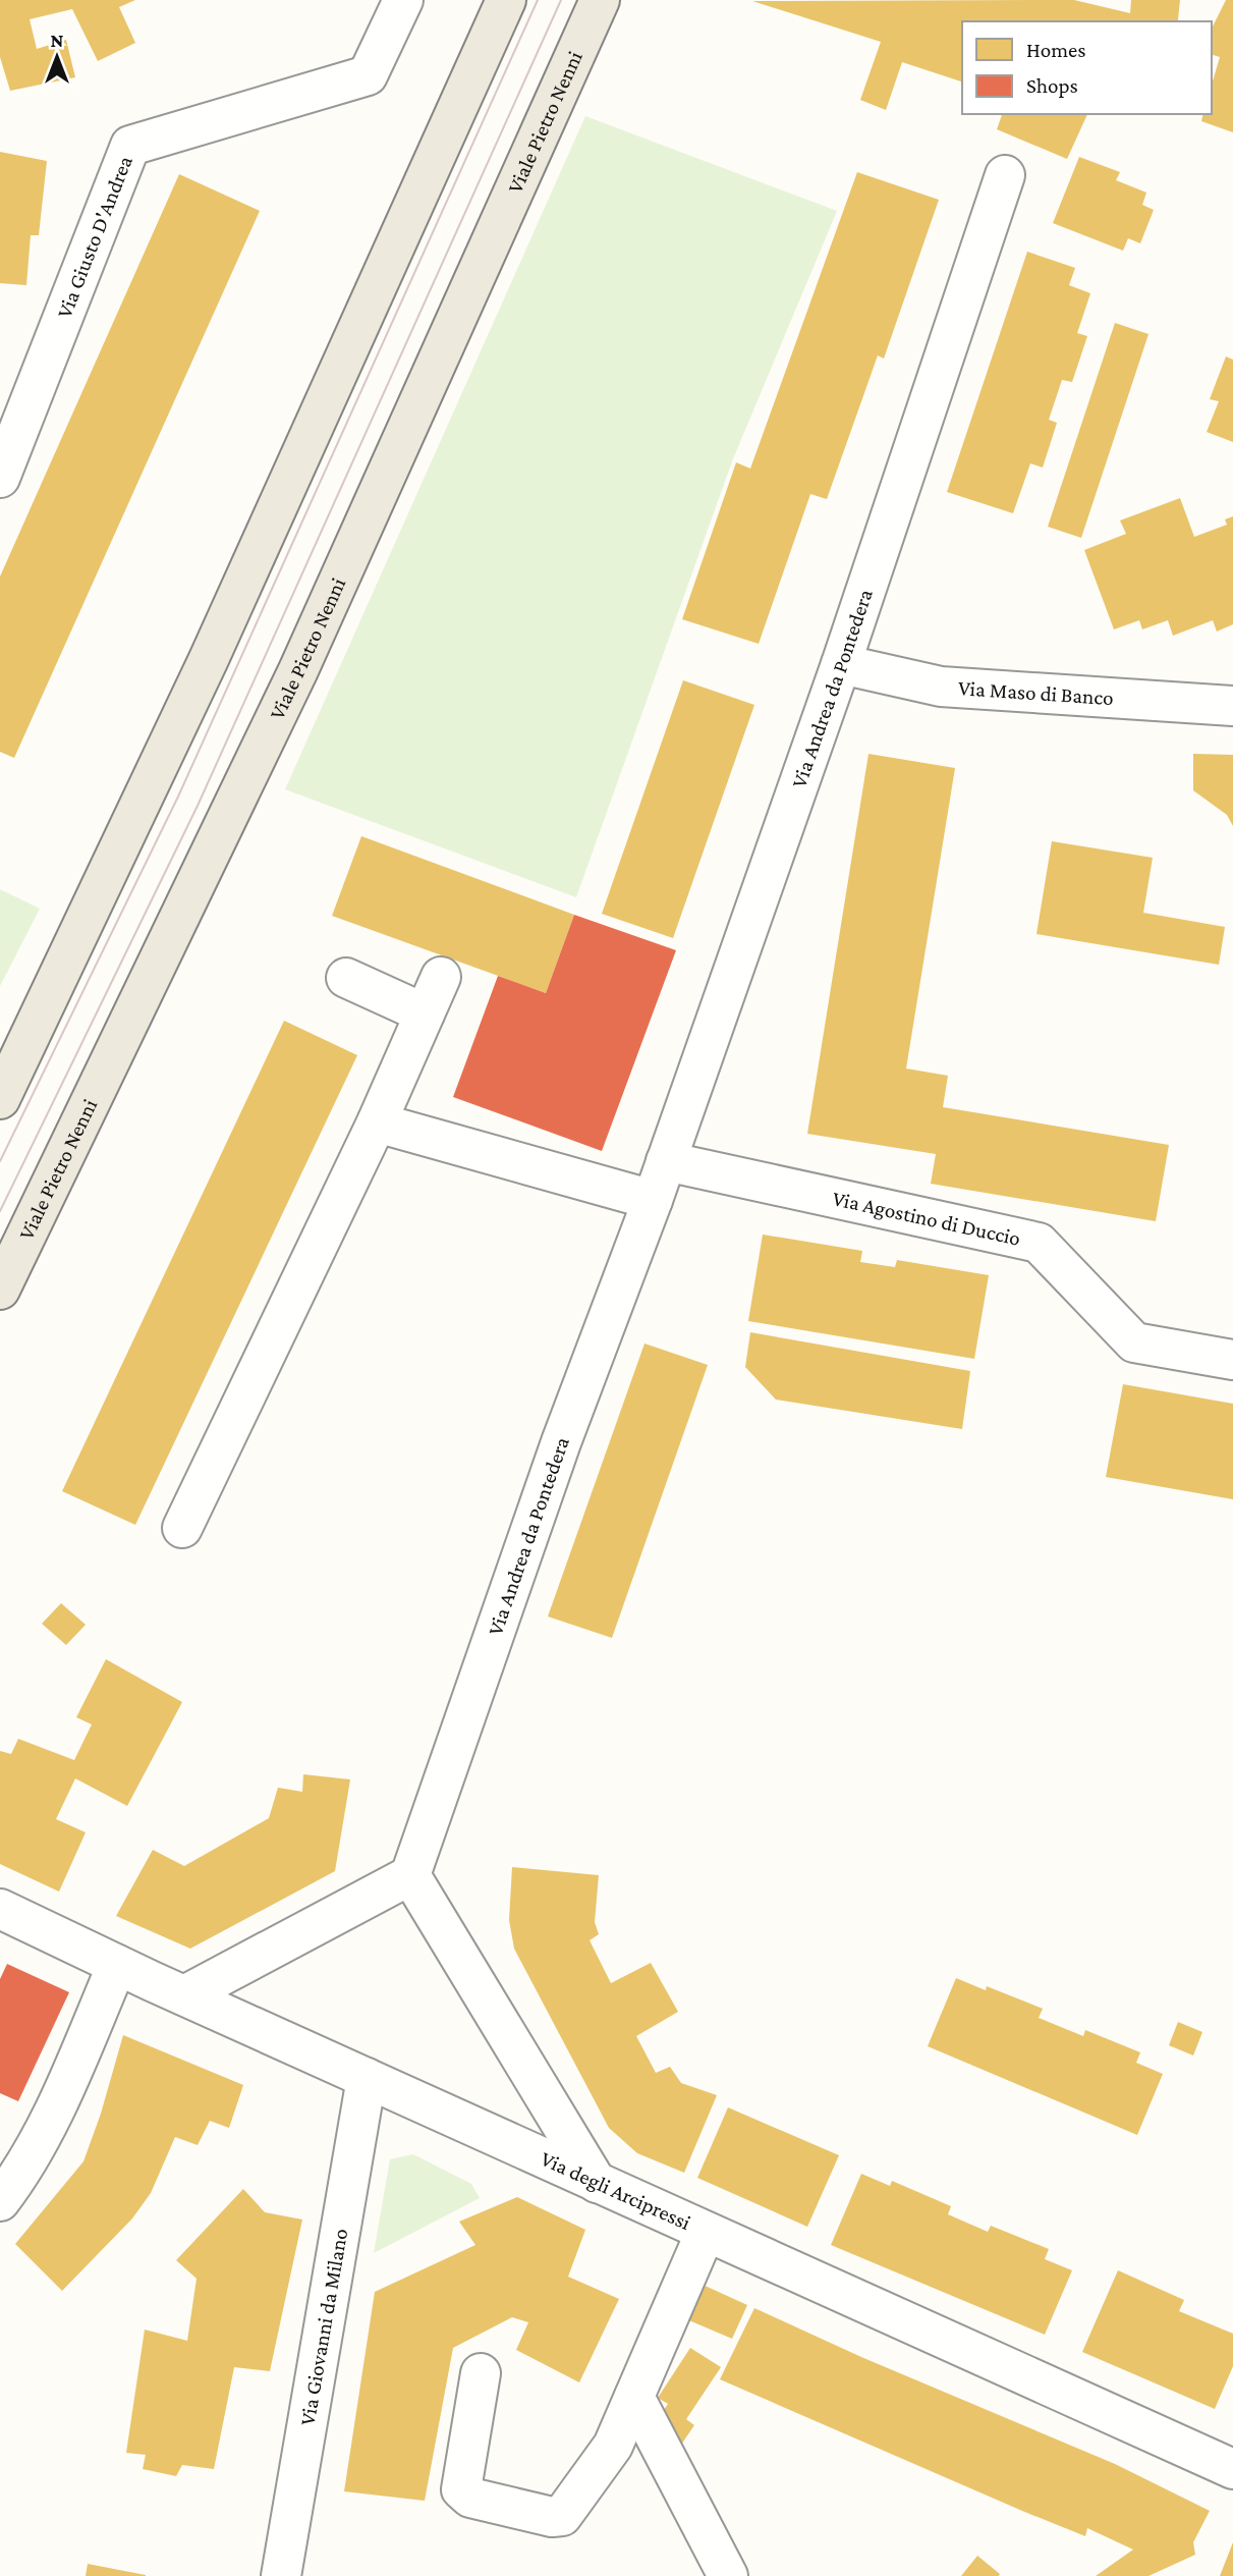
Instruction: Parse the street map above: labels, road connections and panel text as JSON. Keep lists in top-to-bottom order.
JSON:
{
  "streets": {
    "main road": ["Viale Pietro Nenni"],
    "street": [
      "Via Giusto D'Andrea",
      "Via Andrea da Pontedera",
      "Via Maso di Banco",
      "Via Agostino di Duccio",
      "Via degli Arcipressi",
      "Via Giovanni da Milano"
    ]
  },
  "crossings": [
    ["Via Andrea da Pontedera", "Via Maso di Banco"],
    ["Via Andrea da Pontedera", "Via Agostino di Duccio"],
    ["Via degli Arcipressi", "Via Giovanni da Milano"]
  ],
  "legend": ["Homes", "Shops"],
  "north": "top"
}
